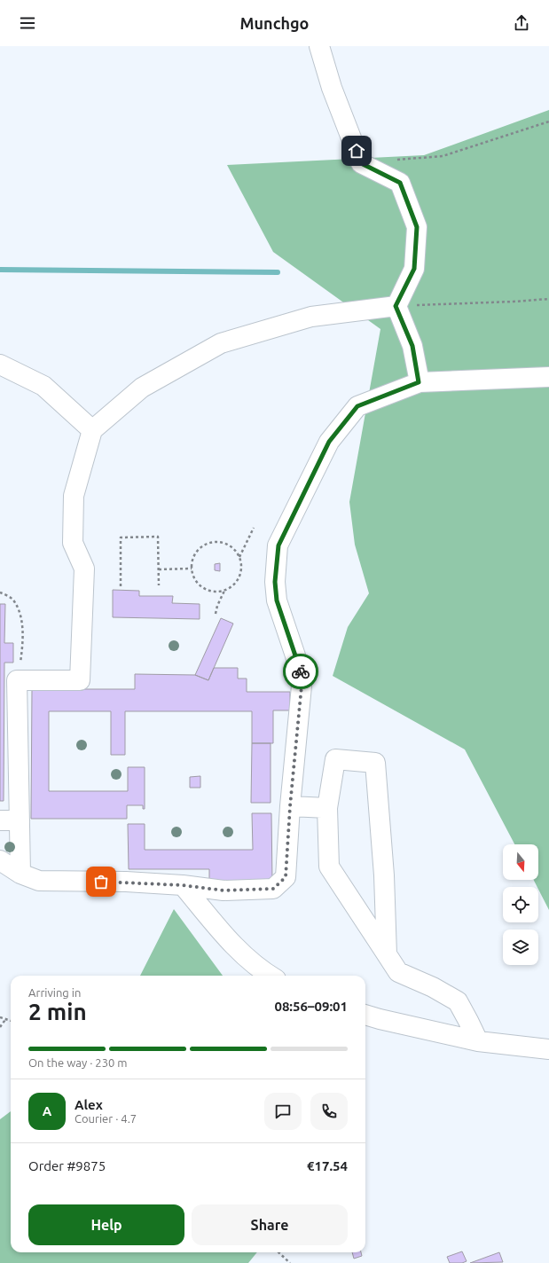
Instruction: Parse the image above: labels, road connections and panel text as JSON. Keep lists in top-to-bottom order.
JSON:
{
  "north": "bottom",
  "page": {
    "header": "Munchgo",
    "heading": ["2 min", "Arriving in", "08:56–09:01"],
    "panel": [
      "Alex",
      "Courier · 4.7",
      "Order #9875",
      "€17.54"
    ],
    "bar": "On the way · 230 m",
    "round": "A",
    "buttons": ["Help", "Share"]
  }
}
